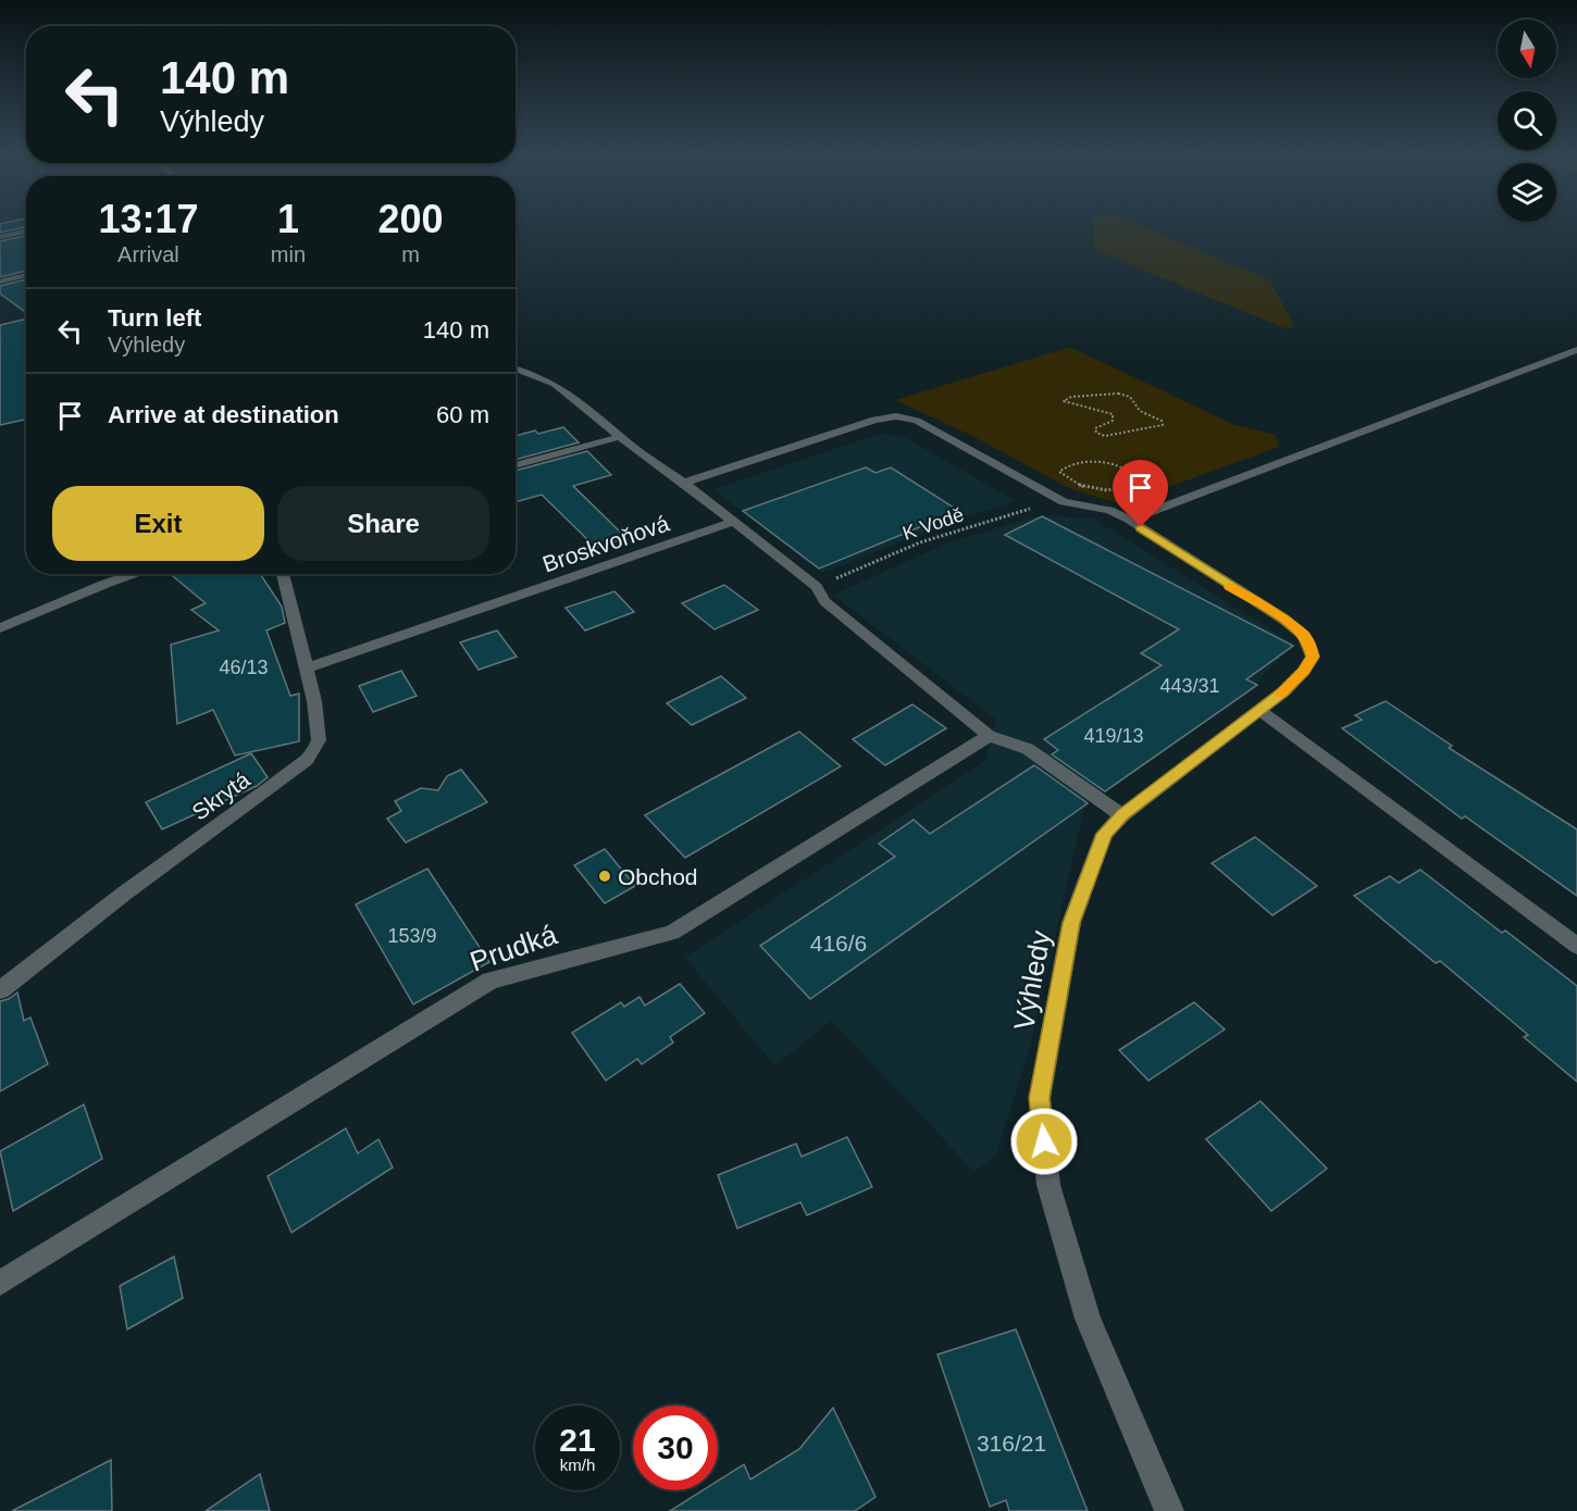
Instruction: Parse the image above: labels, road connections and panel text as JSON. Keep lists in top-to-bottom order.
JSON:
{
  "streets": {
    "street": [
      "Broskvoňová",
      "Skrytá",
      "Prudká",
      "Výhledy"
    ],
    "path": ["K Vodě"]
  },
  "crossings": [
    ["Broskvoňová", "Skrytá"]
  ],
  "places": ["Obchod"],
  "house_numbers": [
    "46/13",
    "443/31",
    "419/13",
    "153/9",
    "416/6",
    "316/21"
  ],
  "north": "bottom",
  "page": {
    "turn": ["140 m", "Výhledy"],
    "eta": [
      "13:17",
      "Arrival",
      "1",
      "min",
      "200",
      "m"
    ],
    "list": [
      {
        "name": "Turn left",
        "note": "Výhledy",
        "value": "140 m"
      },
      {
        "name": "Arrive at destination",
        "value": "60 m"
      }
    ],
    "buttons": ["Exit", "Share"],
    "speed": "21 km/h",
    "limit": "30"
  }
}
